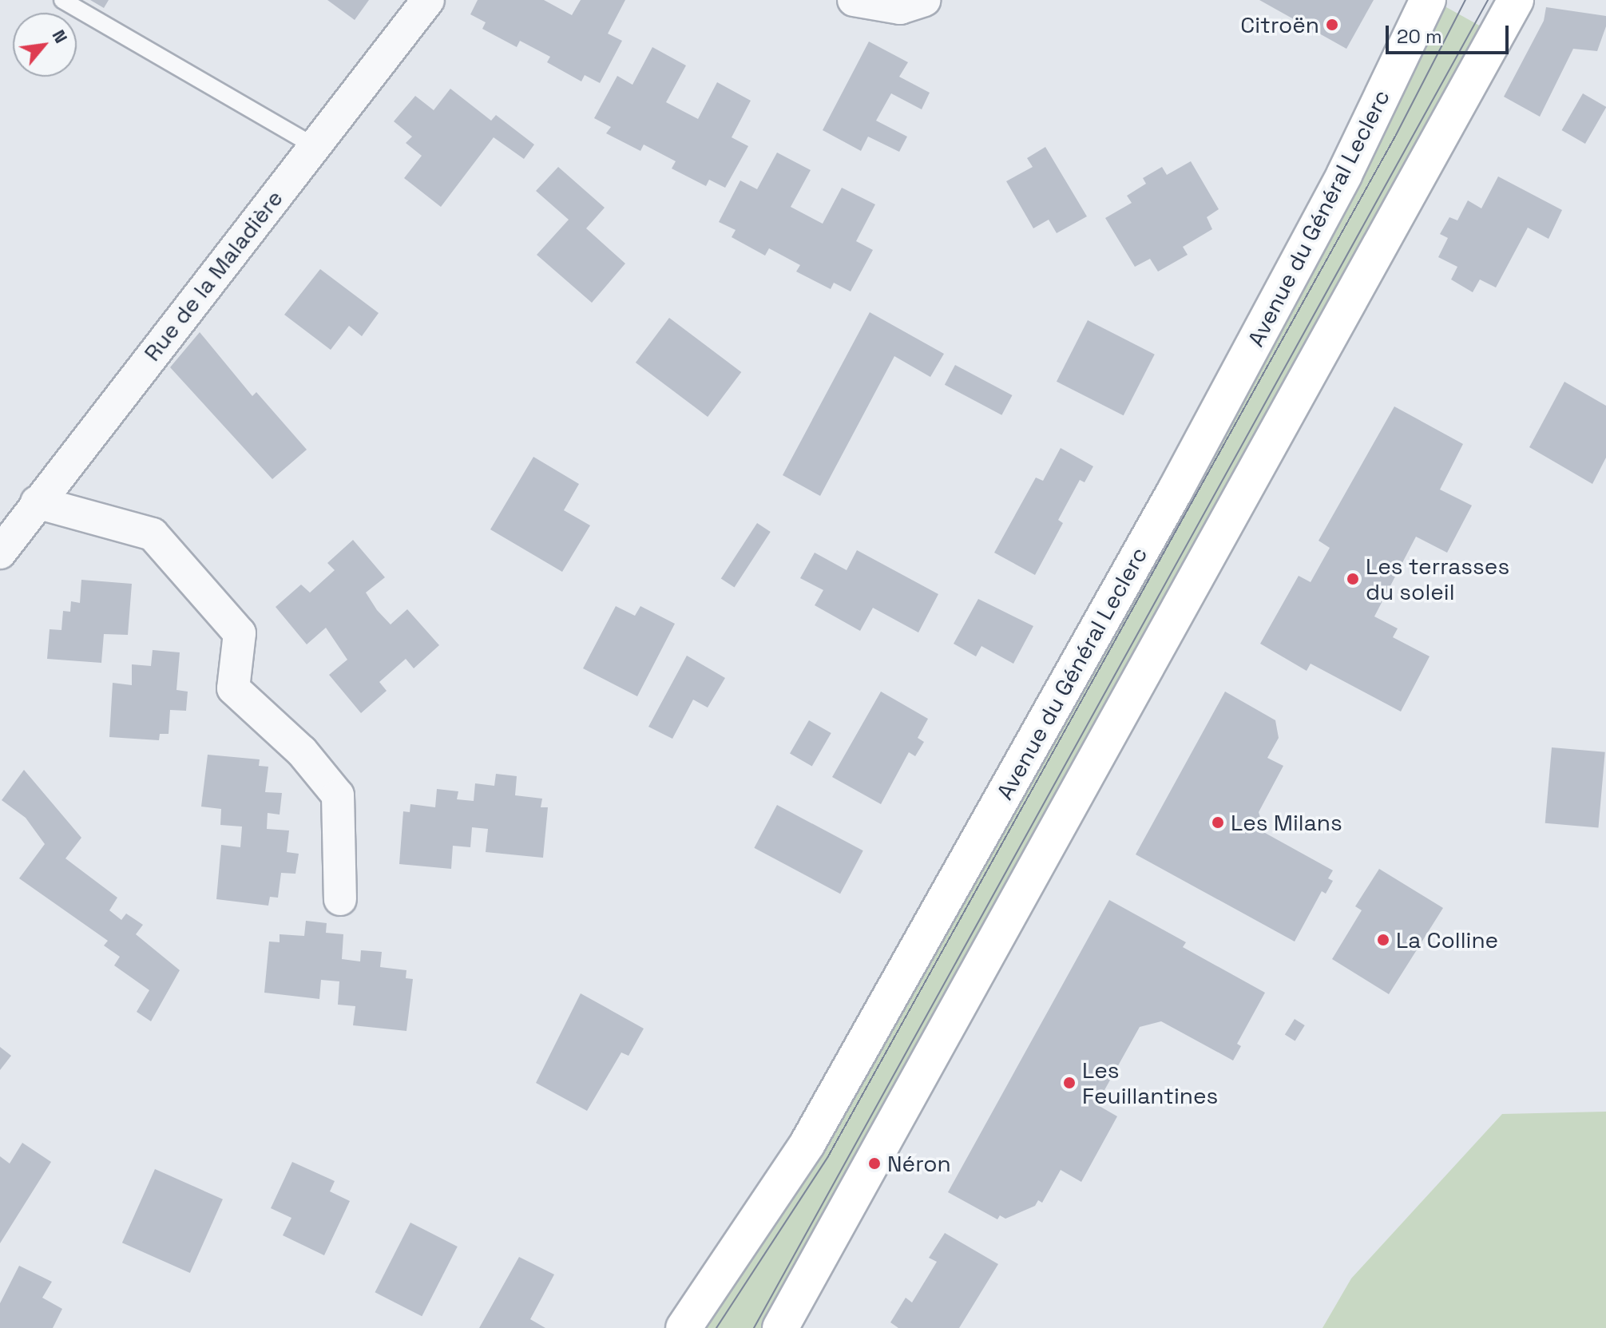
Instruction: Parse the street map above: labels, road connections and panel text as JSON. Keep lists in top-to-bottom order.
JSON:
{
  "streets": {
    "main road": ["Avenue du Général Leclerc"],
    "street": ["Rue de la Maladière"]
  },
  "places": [
    "Citroën",
    "Les terrasses du soleil",
    "Les Milans",
    "La Colline",
    "Les Feuillantines",
    "Néron"
  ],
  "scale_bar": "20 m",
  "north": "top right"
}
